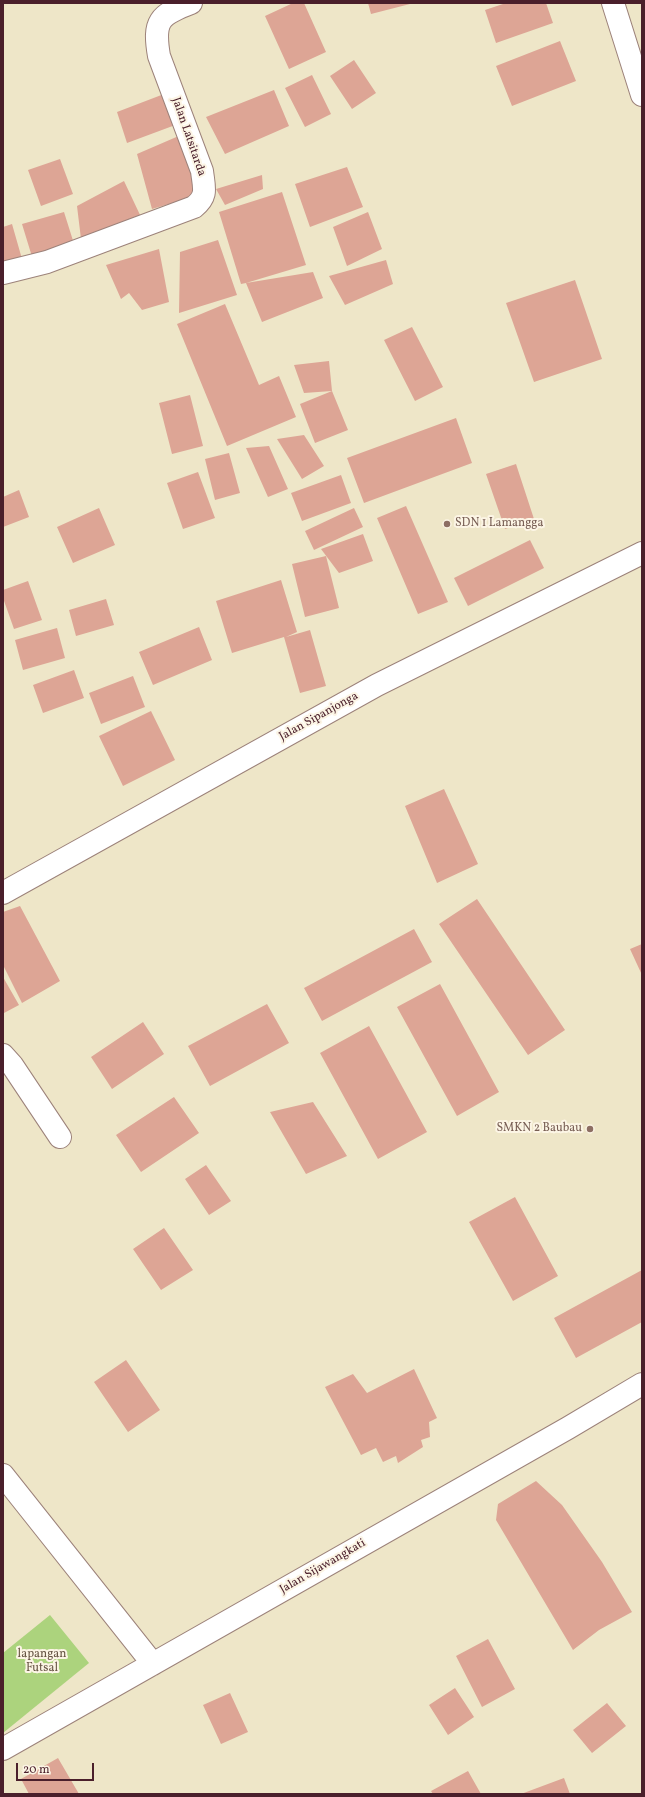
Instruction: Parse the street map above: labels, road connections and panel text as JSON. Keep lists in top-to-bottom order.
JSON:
{
  "streets": {
    "street": ["Jalan Latsitarda", "Jalan Sipanjonga", "Jalan Sijawangkati"]
  },
  "parks": ["lapangan Futsal"],
  "places": ["SDN 1 Lamangga", "SMKN 2 Baubau"],
  "scale_bar": "20 m"
}
